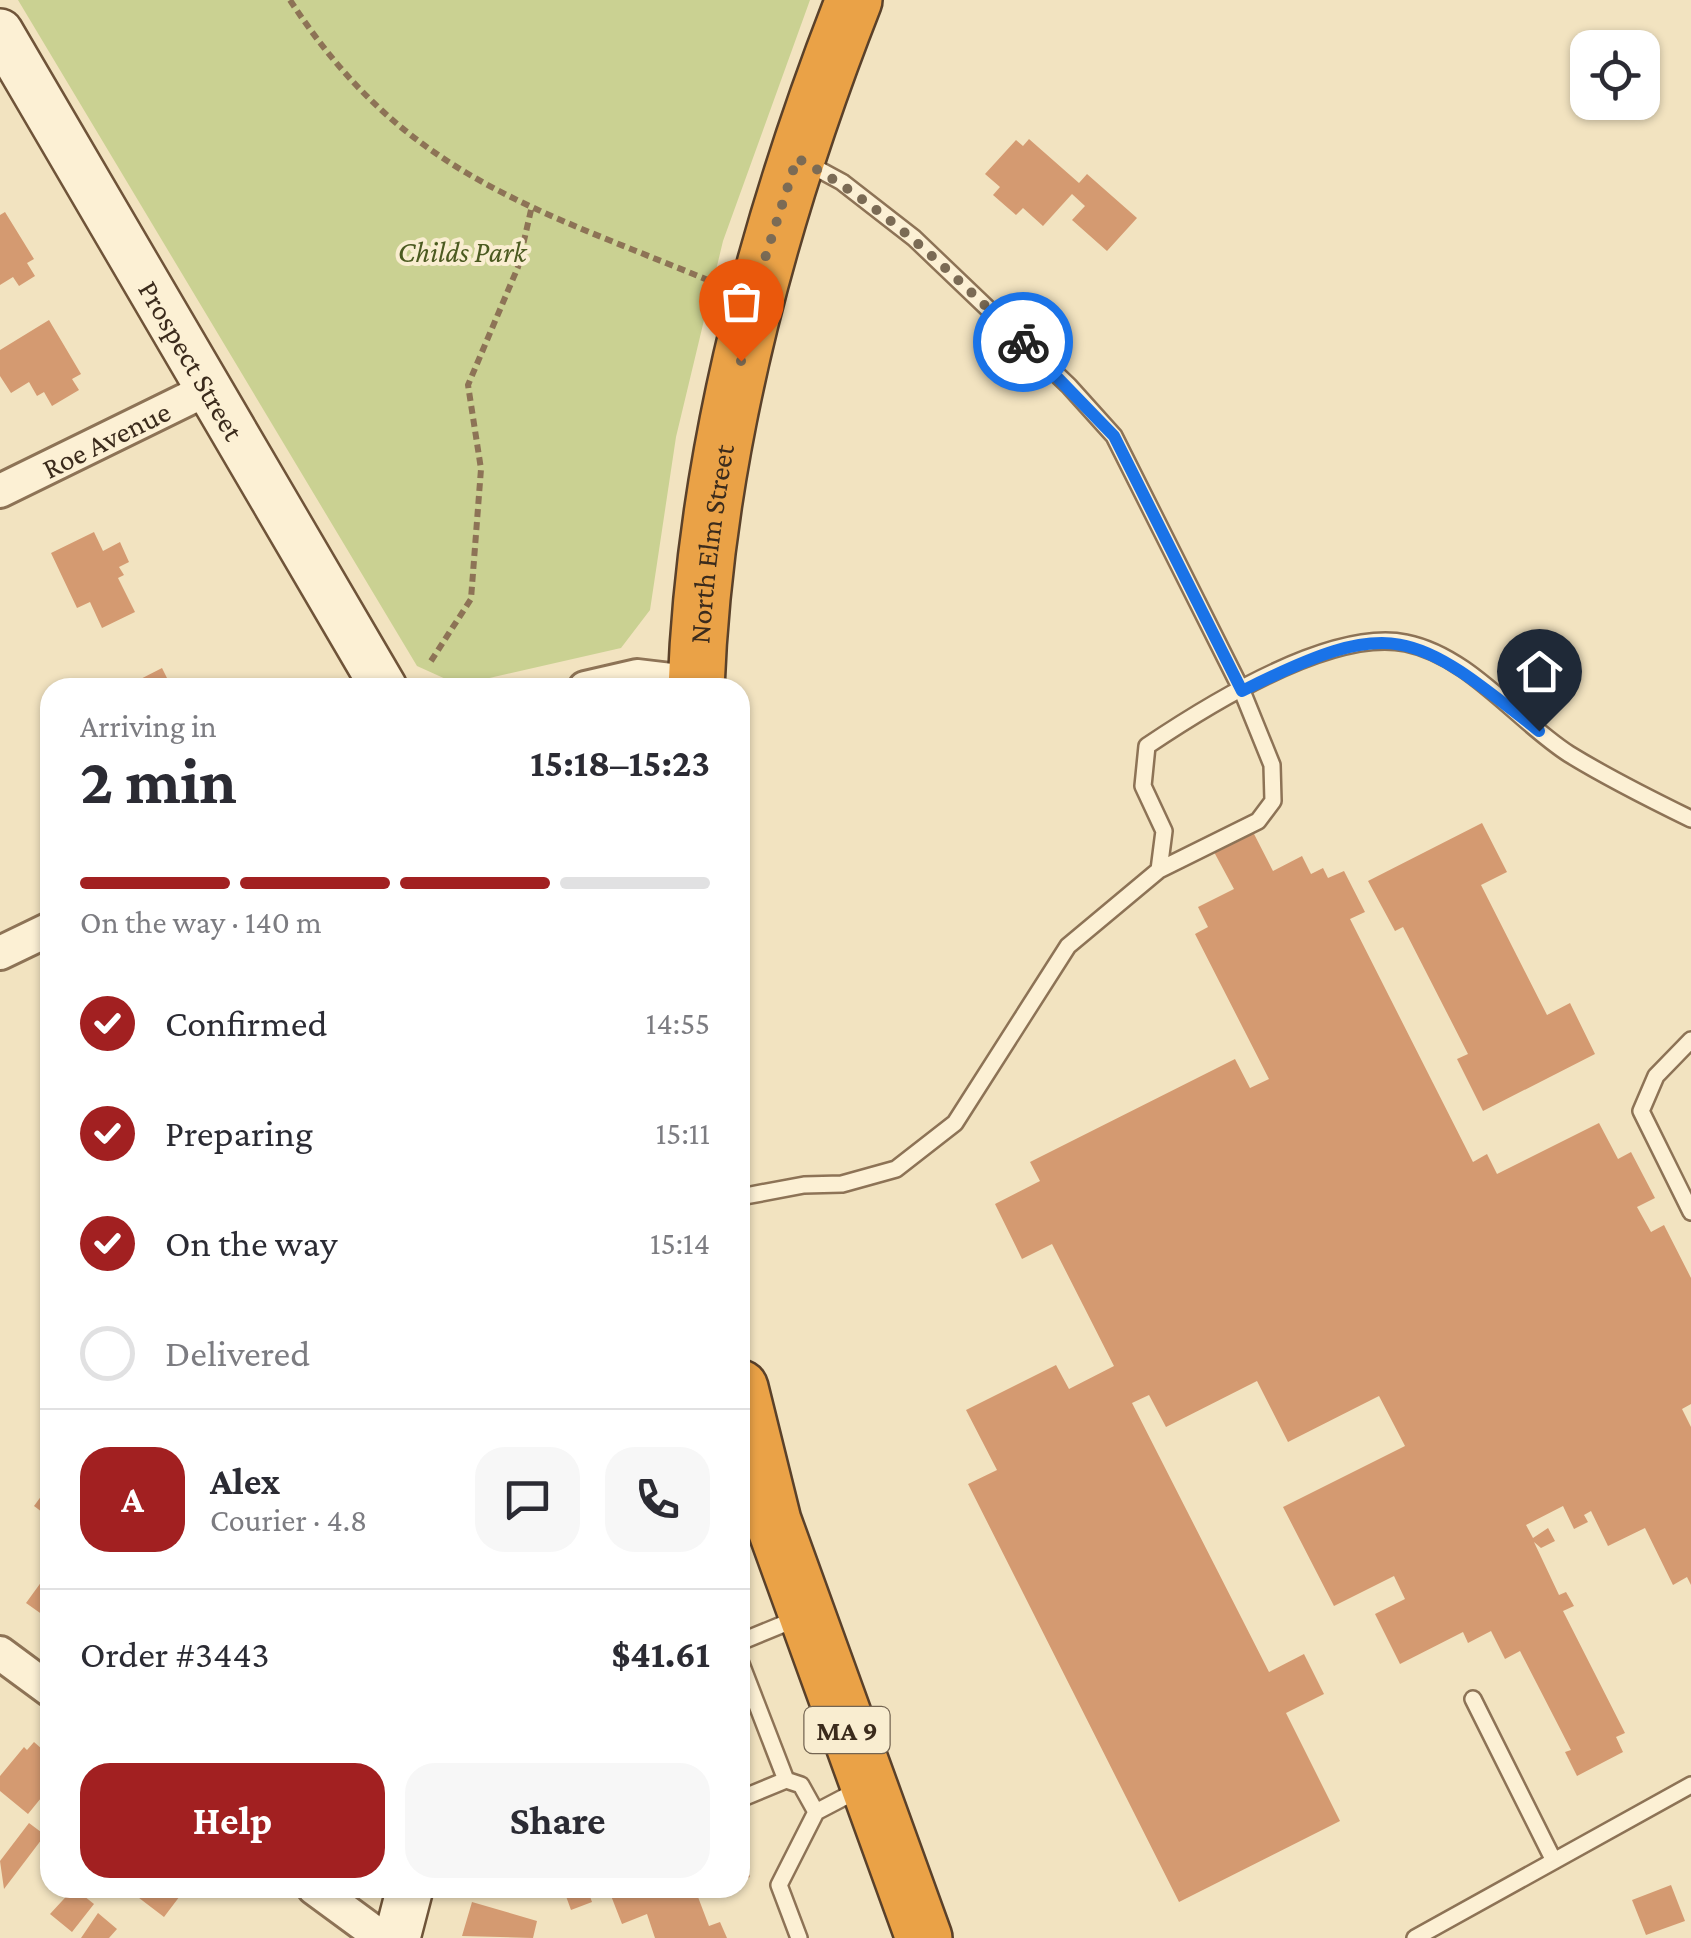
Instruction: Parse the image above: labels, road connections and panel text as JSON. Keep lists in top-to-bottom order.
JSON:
{
  "streets": {
    "highway": ["North Elm Street", "MA 9"],
    "main road": ["Prospect Street"],
    "street": ["Roe Avenue"]
  },
  "crossings": [
    ["Prospect Street", "Roe Avenue"]
  ],
  "parks": ["Childs Park"],
  "page": {
    "heading": ["2 min", "Arriving in", "15:18–15:23"],
    "panel": [
      "Alex",
      "Courier · 4.8",
      "Order #3443",
      "$41.61"
    ],
    "bar": "On the way · 140 m",
    "list": [
      ["Confirmed", "14:55"],
      ["Preparing", "15:11"],
      ["On the way", "15:14"],
      "Delivered"
    ],
    "round": "A",
    "buttons": ["Help", "Share"]
  }
}
